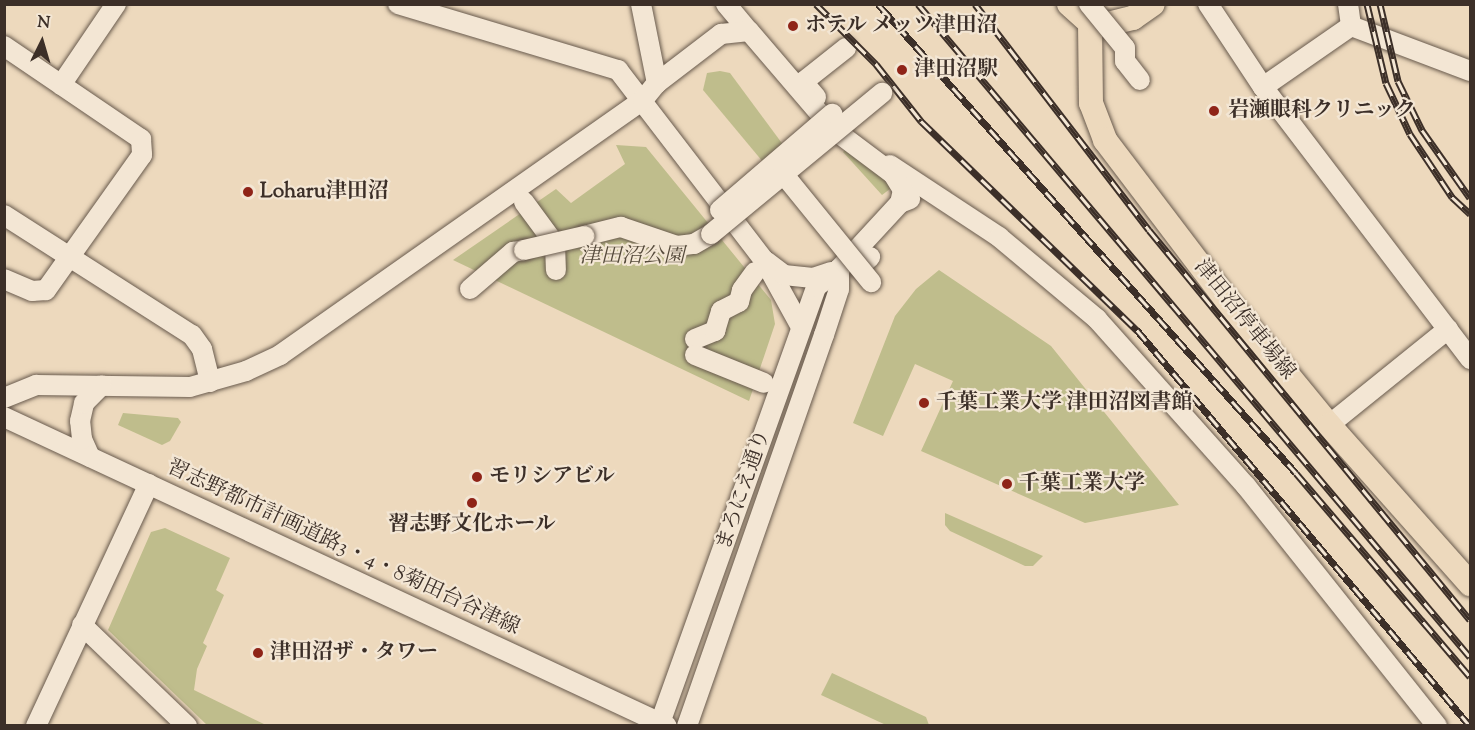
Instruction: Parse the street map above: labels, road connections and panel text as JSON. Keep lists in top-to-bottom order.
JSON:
{
  "streets": {
    "main road": ["津田沼停車場線"],
    "street": ["まろにえ通り", "習志野都市計画道路3・4・8菊田台谷津線"]
  },
  "crossings": [
    ["まろにえ通り", "習志野都市計画道路3・4・8菊田台谷津線"]
  ],
  "parks": ["津田沼公園"],
  "places": [
    "ホテル メッツ津田沼",
    "津田沼駅",
    "岩瀬眼科クリニック",
    "Loharu津田沼",
    "千葉工業大学 津田沼図書館",
    "モリシアビル",
    "千葉工業大学",
    "習志野文化ホール",
    "津田沼ザ・タワー"
  ],
  "north": "top"
}
